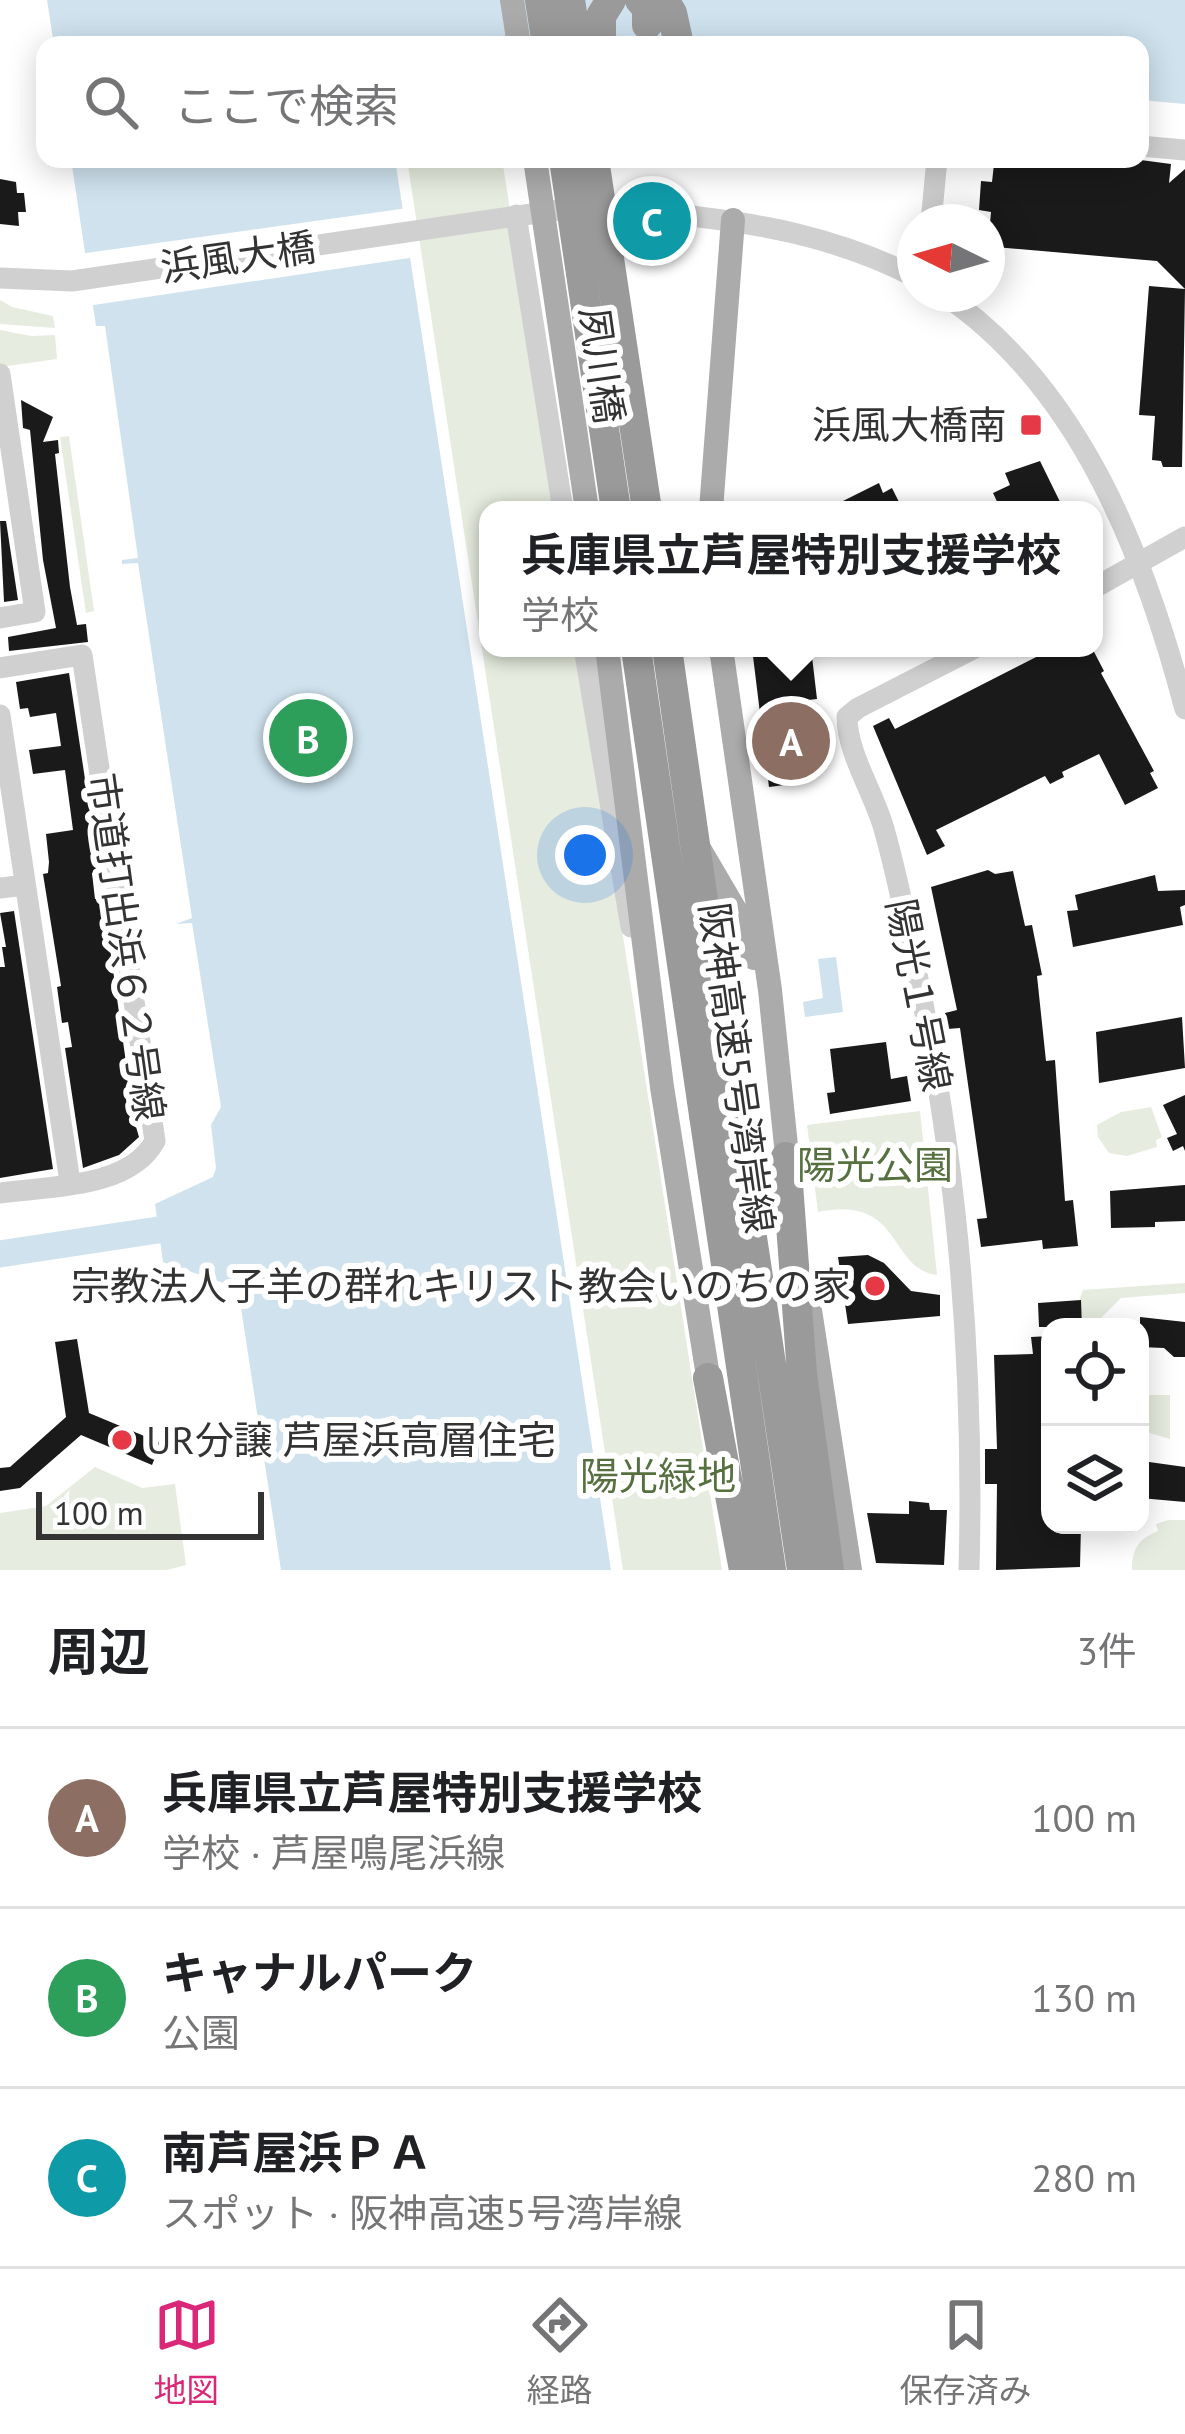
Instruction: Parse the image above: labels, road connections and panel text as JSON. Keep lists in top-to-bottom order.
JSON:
{
  "streets": {
    "highway": ["阪神高速5号湾岸線"],
    "main road": ["夙川橋"],
    "street": ["浜風大橋", "市道打出浜６２号線", "陽光１号線"]
  },
  "parks": ["陽光公園", "陽光緑地"],
  "places": {
    "transit": ["浜風大橋南"],
    "other": ["宗教法人子羊の群れキリスト教会いのちの家", "UR分譲 芦屋浜高層住宅"]
  },
  "scale_bar": "100 m",
  "north": "left",
  "page": {
    "search": "ここで検索",
    "pins": ["C", "B", "A"],
    "popup": ["兵庫県立芦屋特別支援学校", "学校"],
    "scale": "100 m",
    "heading": ["周辺", "3件"],
    "list": [
      {
        "mark": "A",
        "name": "兵庫県立芦屋特別支援学校",
        "note": "学校 · 芦屋鳴尾浜線",
        "value": "100 m"
      },
      {
        "mark": "B",
        "name": "キャナルパーク",
        "note": "公園",
        "value": "130 m"
      },
      {
        "mark": "C",
        "name": "南芦屋浜ＰＡ",
        "note": "スポット · 阪神高速5号湾岸線",
        "value": "280 m"
      }
    ],
    "nav": ["地図", "経路", "保存済み"]
  }
}
